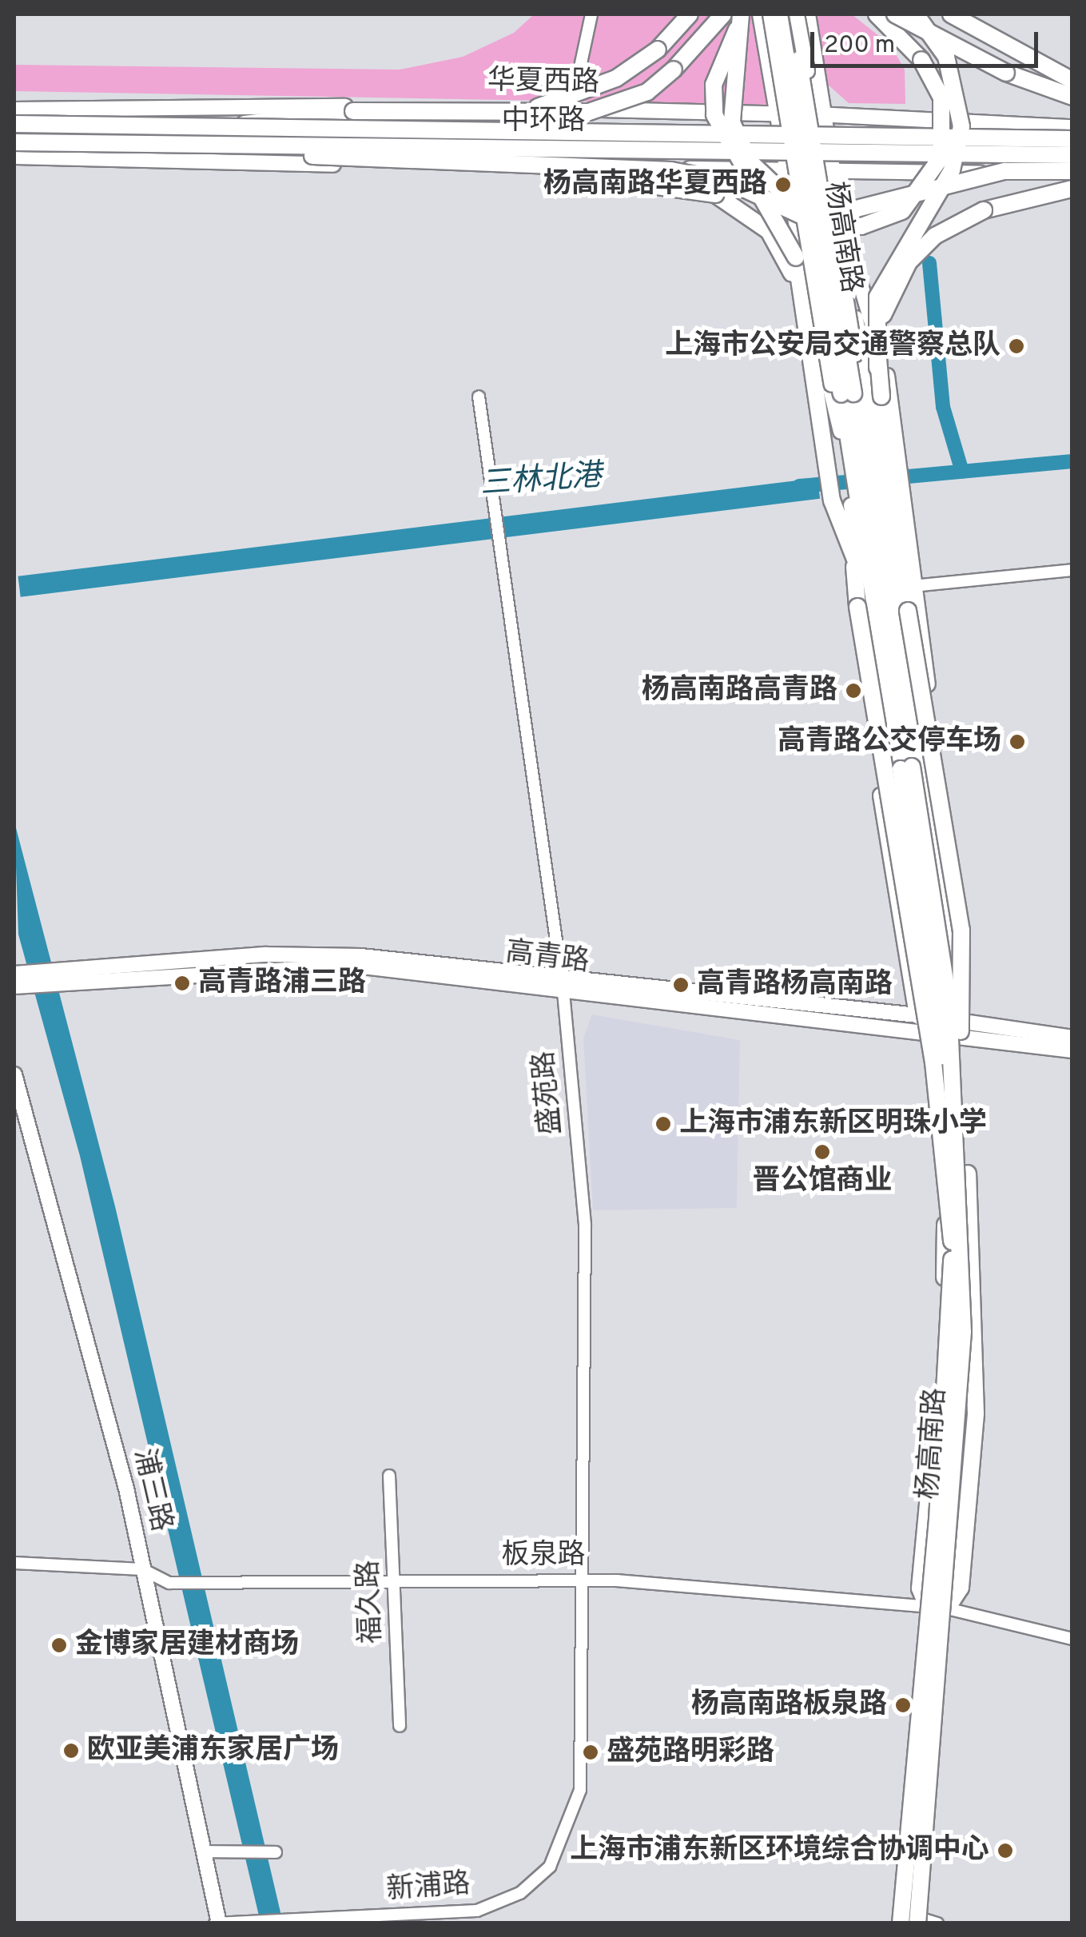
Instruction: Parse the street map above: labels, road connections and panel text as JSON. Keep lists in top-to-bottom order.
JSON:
{
  "streets": {
    "highway": ["中环路", "杨高南路"],
    "main road": ["华夏西路", "高青路", "浦三路"],
    "street": [
      "盛苑路",
      "板泉路",
      "福久路",
      "新浦路"
    ]
  },
  "crossings": [
    ["华夏西路", "杨高南路"],
    ["杨高南路", "高青路"],
    ["杨高南路", "板泉路"],
    ["高青路", "盛苑路"],
    ["盛苑路", "板泉路"],
    ["盛苑路", "新浦路"],
    ["浦三路", "板泉路"],
    ["浦三路", "新浦路"],
    ["板泉路", "福久路"]
  ],
  "water": ["三林北港"],
  "places": [
    "杨高南路华夏西路",
    "上海市公安局交通警察总队",
    "杨高南路高青路",
    "高青路公交停车场",
    "高青路浦三路",
    "高青路杨高南路",
    "上海市浦东新区明珠小学",
    "晋公馆·商业",
    "金博家居建材商场",
    "杨高南路板泉路",
    "欧亚美浦东家居广场",
    "盛苑路明彩路",
    "上海市浦东新区环境综合协调中心"
  ],
  "scale_bar": "200 m"
}
